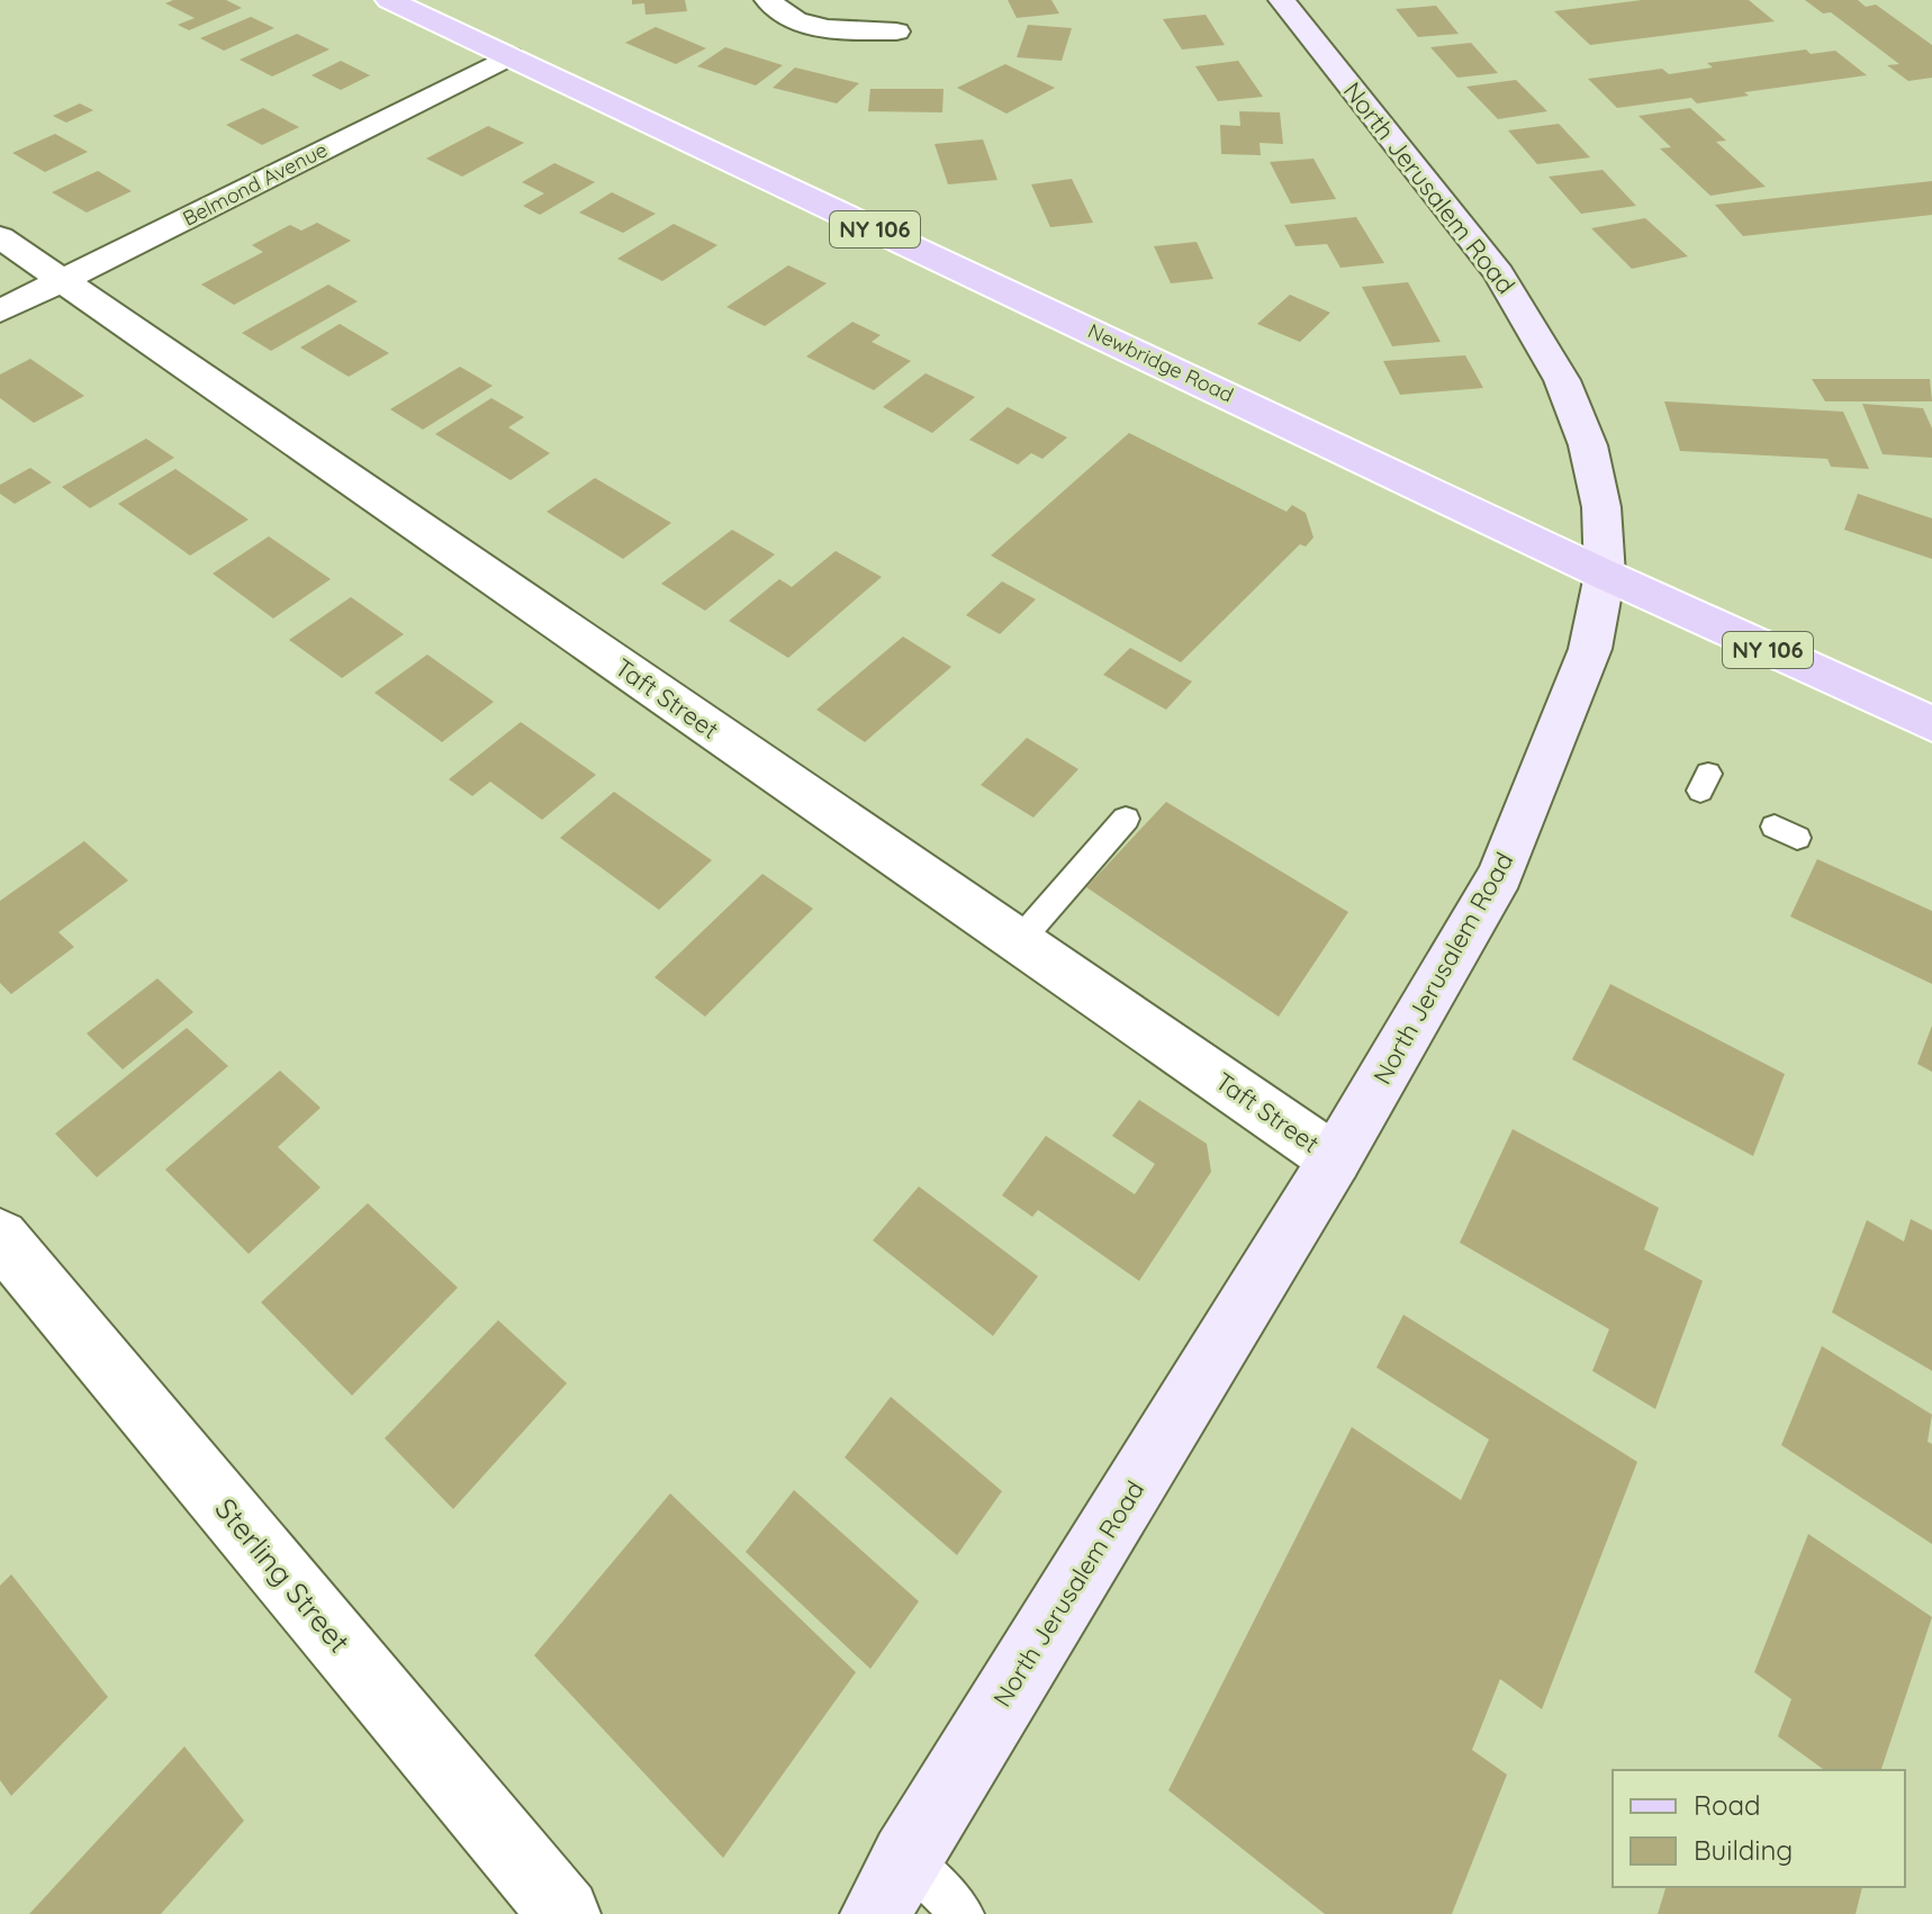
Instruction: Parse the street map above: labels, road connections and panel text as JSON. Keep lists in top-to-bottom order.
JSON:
{
  "streets": {
    "main road": ["North Jerusalem Road", "NY 106", "Newbridge Road"],
    "street": ["Belmond Avenue", "Taft Street", "Sterling Street"]
  },
  "crossings": [
    ["Belmond Avenue", "Newbridge Road"],
    ["Belmond Avenue", "Taft Street"],
    ["North Jerusalem Road", "Newbridge Road"],
    ["North Jerusalem Road", "Taft Street"]
  ],
  "legend": ["Road", "Building"]
}
